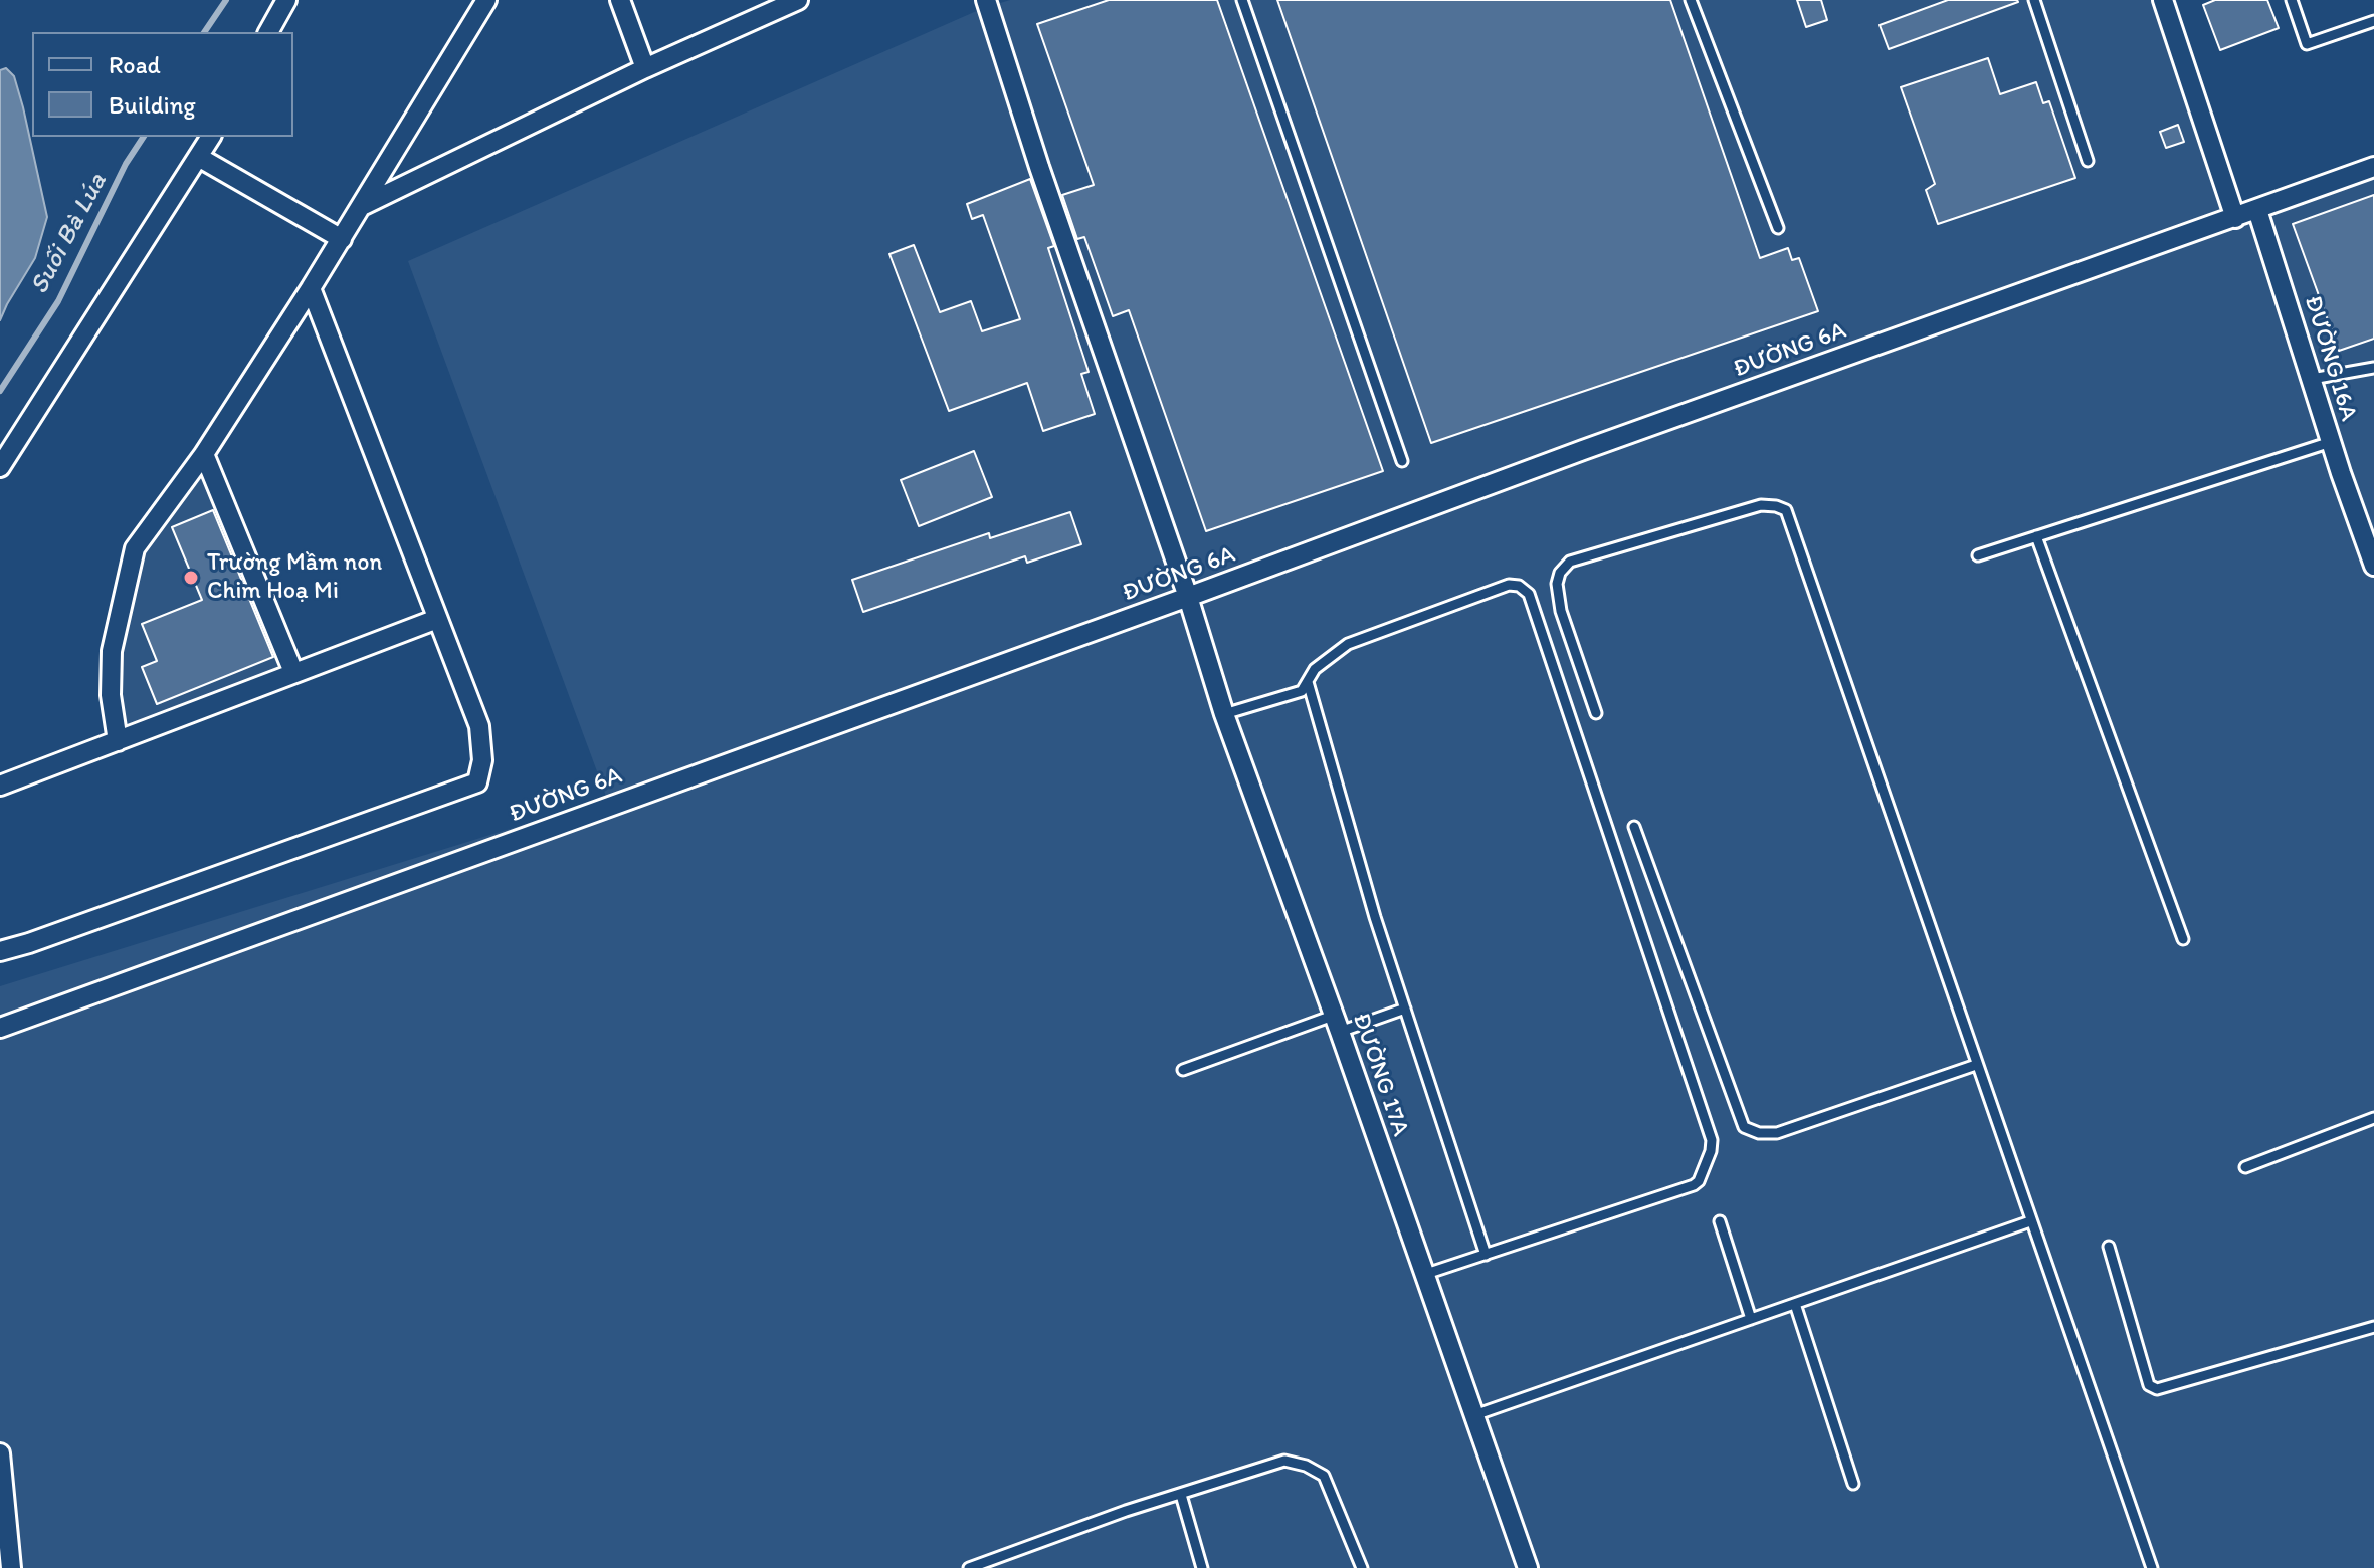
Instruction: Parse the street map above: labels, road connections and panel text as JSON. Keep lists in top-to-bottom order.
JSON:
{
  "streets": {
    "street": ["ĐƯỜNG 6A", "ĐƯỜNG 16A", "ĐƯỜNG 17A"]
  },
  "crossings": [
    ["ĐƯỜNG 6A", "ĐƯỜNG 16A"],
    ["ĐƯỜNG 6A", "ĐƯỜNG 17A"]
  ],
  "water": ["Suối Bà Lúa"],
  "places": ["Trường Mầm non Chim Hoạ Mi"],
  "legend": ["Road", "Building"]
}
